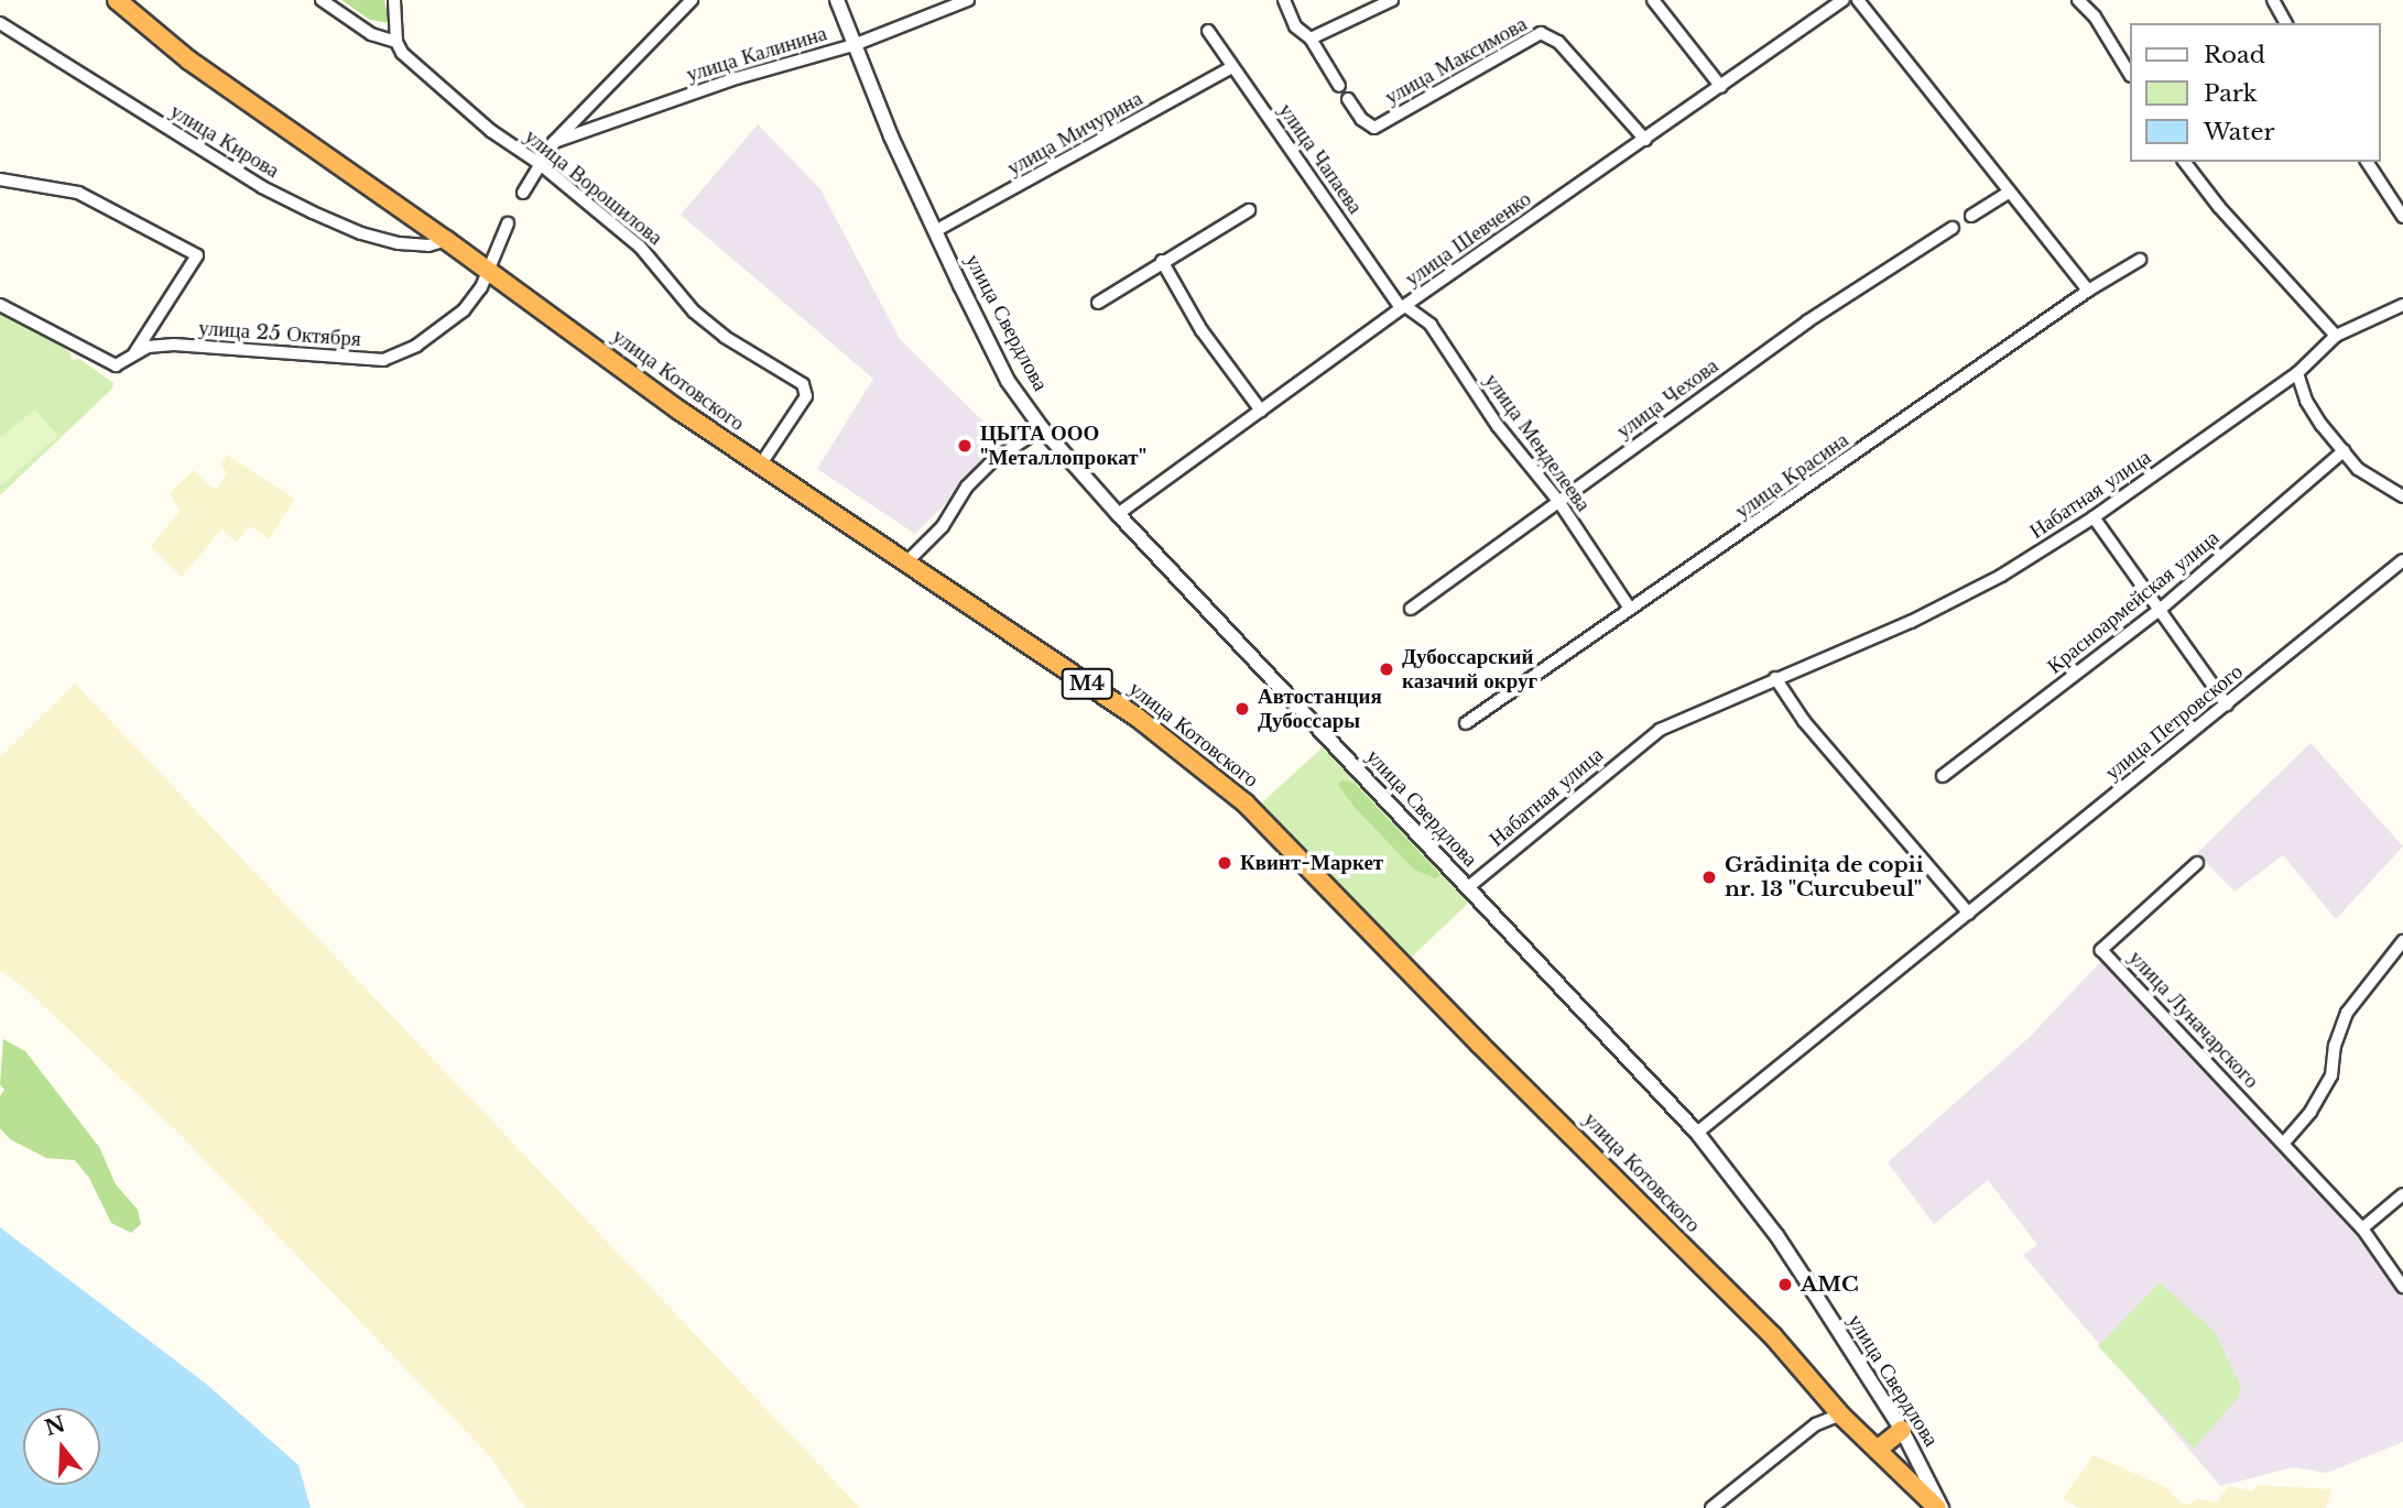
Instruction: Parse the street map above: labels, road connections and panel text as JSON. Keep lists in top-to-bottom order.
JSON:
{
  "streets": {
    "highway": ["улица Котовского", "M4"],
    "street": [
      "улица Калинина",
      "улица Максимова",
      "улица Мичурина",
      "улица Кирова",
      "улица Чапаева",
      "улица Ворошилова",
      "улица Шевченко",
      "улица Свердлова",
      "улица 25 Октября",
      "улица Чехова",
      "улица Менделеева",
      "улица Красина",
      "Набатная улица",
      "Красноармейская улица",
      "улица Петровского",
      "улица Луначарского"
    ]
  },
  "crossings": [
    ["улица Калинина", "улица Свердлова"],
    ["улица Максимова", "улица Шевченко"],
    ["улица Мичурина", "улица Чапаева"],
    ["улица Мичурина", "улица Свердлова"],
    ["улица Кирова", "улица Котовского"],
    ["улица Чапаева", "улица Шевченко"],
    ["улица Чапаева", "улица Менделеева"],
    ["улица Ворошилова", "улица Котовского"],
    ["улица Шевченко", "улица Свердлова"],
    ["улица Шевченко", "улица Менделеева"],
    ["улица Свердлова", "улица Котовского"],
    ["улица Свердлова", "Набатная улица"],
    ["улица Свердлова", "улица Петровского"],
    ["улица 25 Октября", "улица Котовского"],
    ["улица Чехова", "улица Менделеева"],
    ["улица Менделеева", "улица Красина"]
  ],
  "places": [
    "ЦЫТА ООО \"Металлопрокат\"",
    "Дубоссарский казачий округ",
    "Автостанция Дубоссары",
    "Квинт-Маркет",
    "Grădinița de copii nr. 13 \"Curcubeul\"",
    "AMC"
  ],
  "legend": ["Road", "Park", "Water"],
  "north": "top"
}
